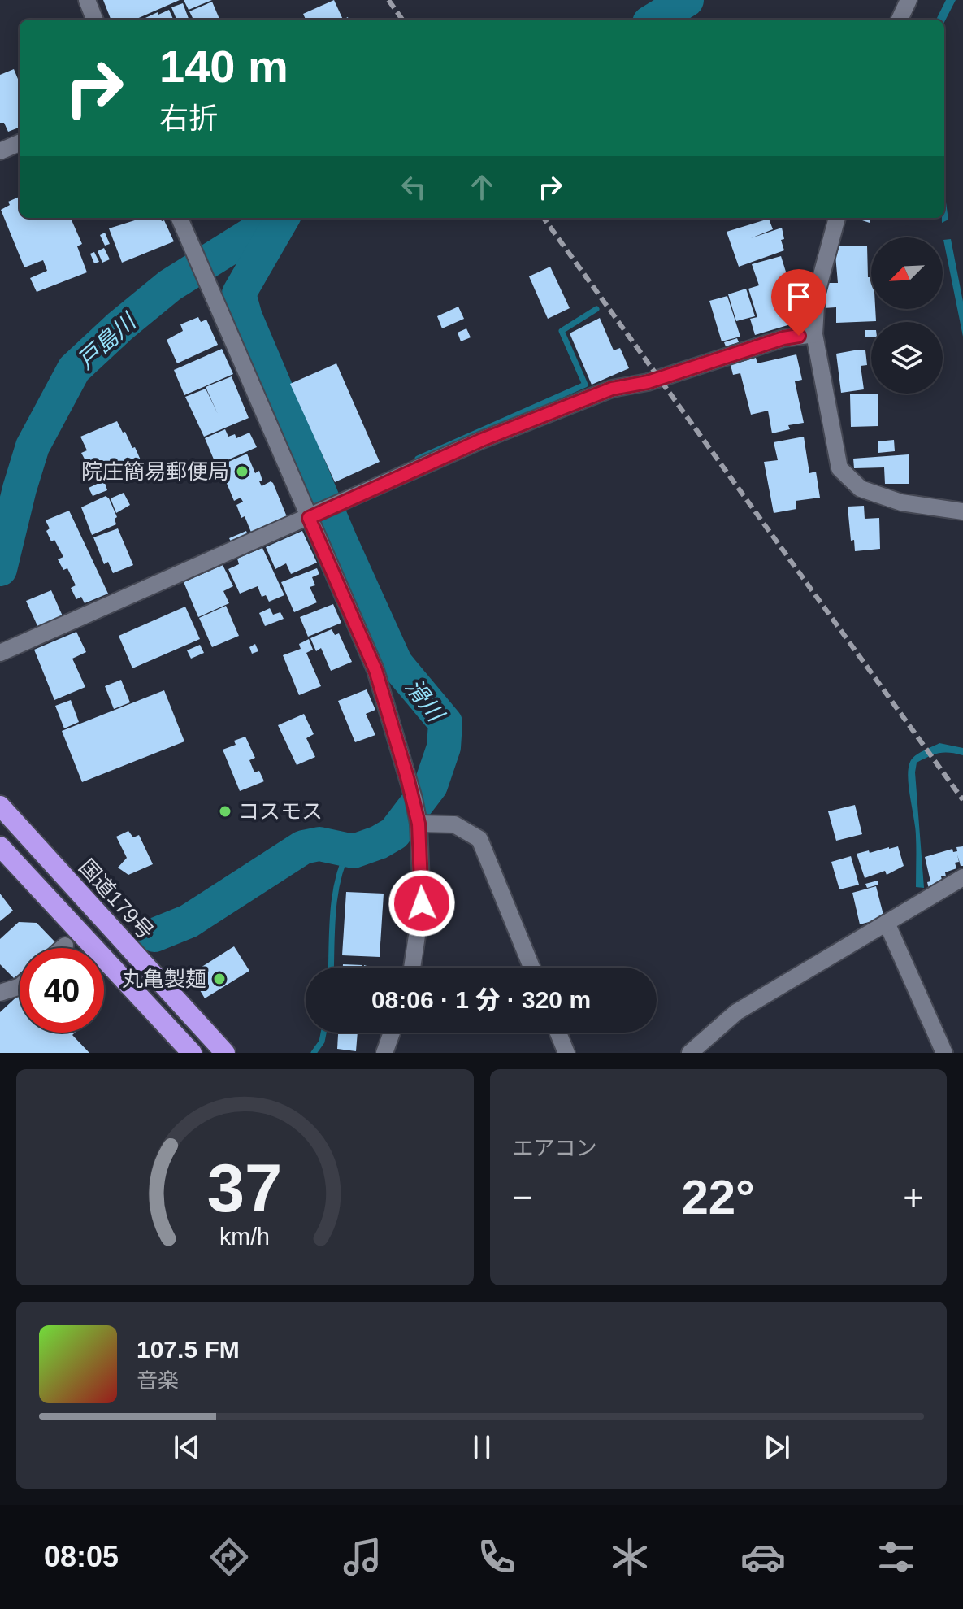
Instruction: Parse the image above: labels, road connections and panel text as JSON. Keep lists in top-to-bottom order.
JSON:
{
  "streets": {
    "highway": ["国道179号"]
  },
  "water": ["戸島川", "滑川"],
  "places": ["院庄簡易郵便局", "コスモス", "丸亀製麺"],
  "north": "bottom left",
  "page": {
    "turn": ["140 m", "右折"],
    "limit": "40",
    "trip": "08:06 · 1 分 · 320 m",
    "tile": "エアコン",
    "heat": ["−", "22°", "+"],
    "song": ["107.5 FM", "音楽"],
    "tabs": "08:05",
    "gauge": ["37", "km/h"]
  }
}
